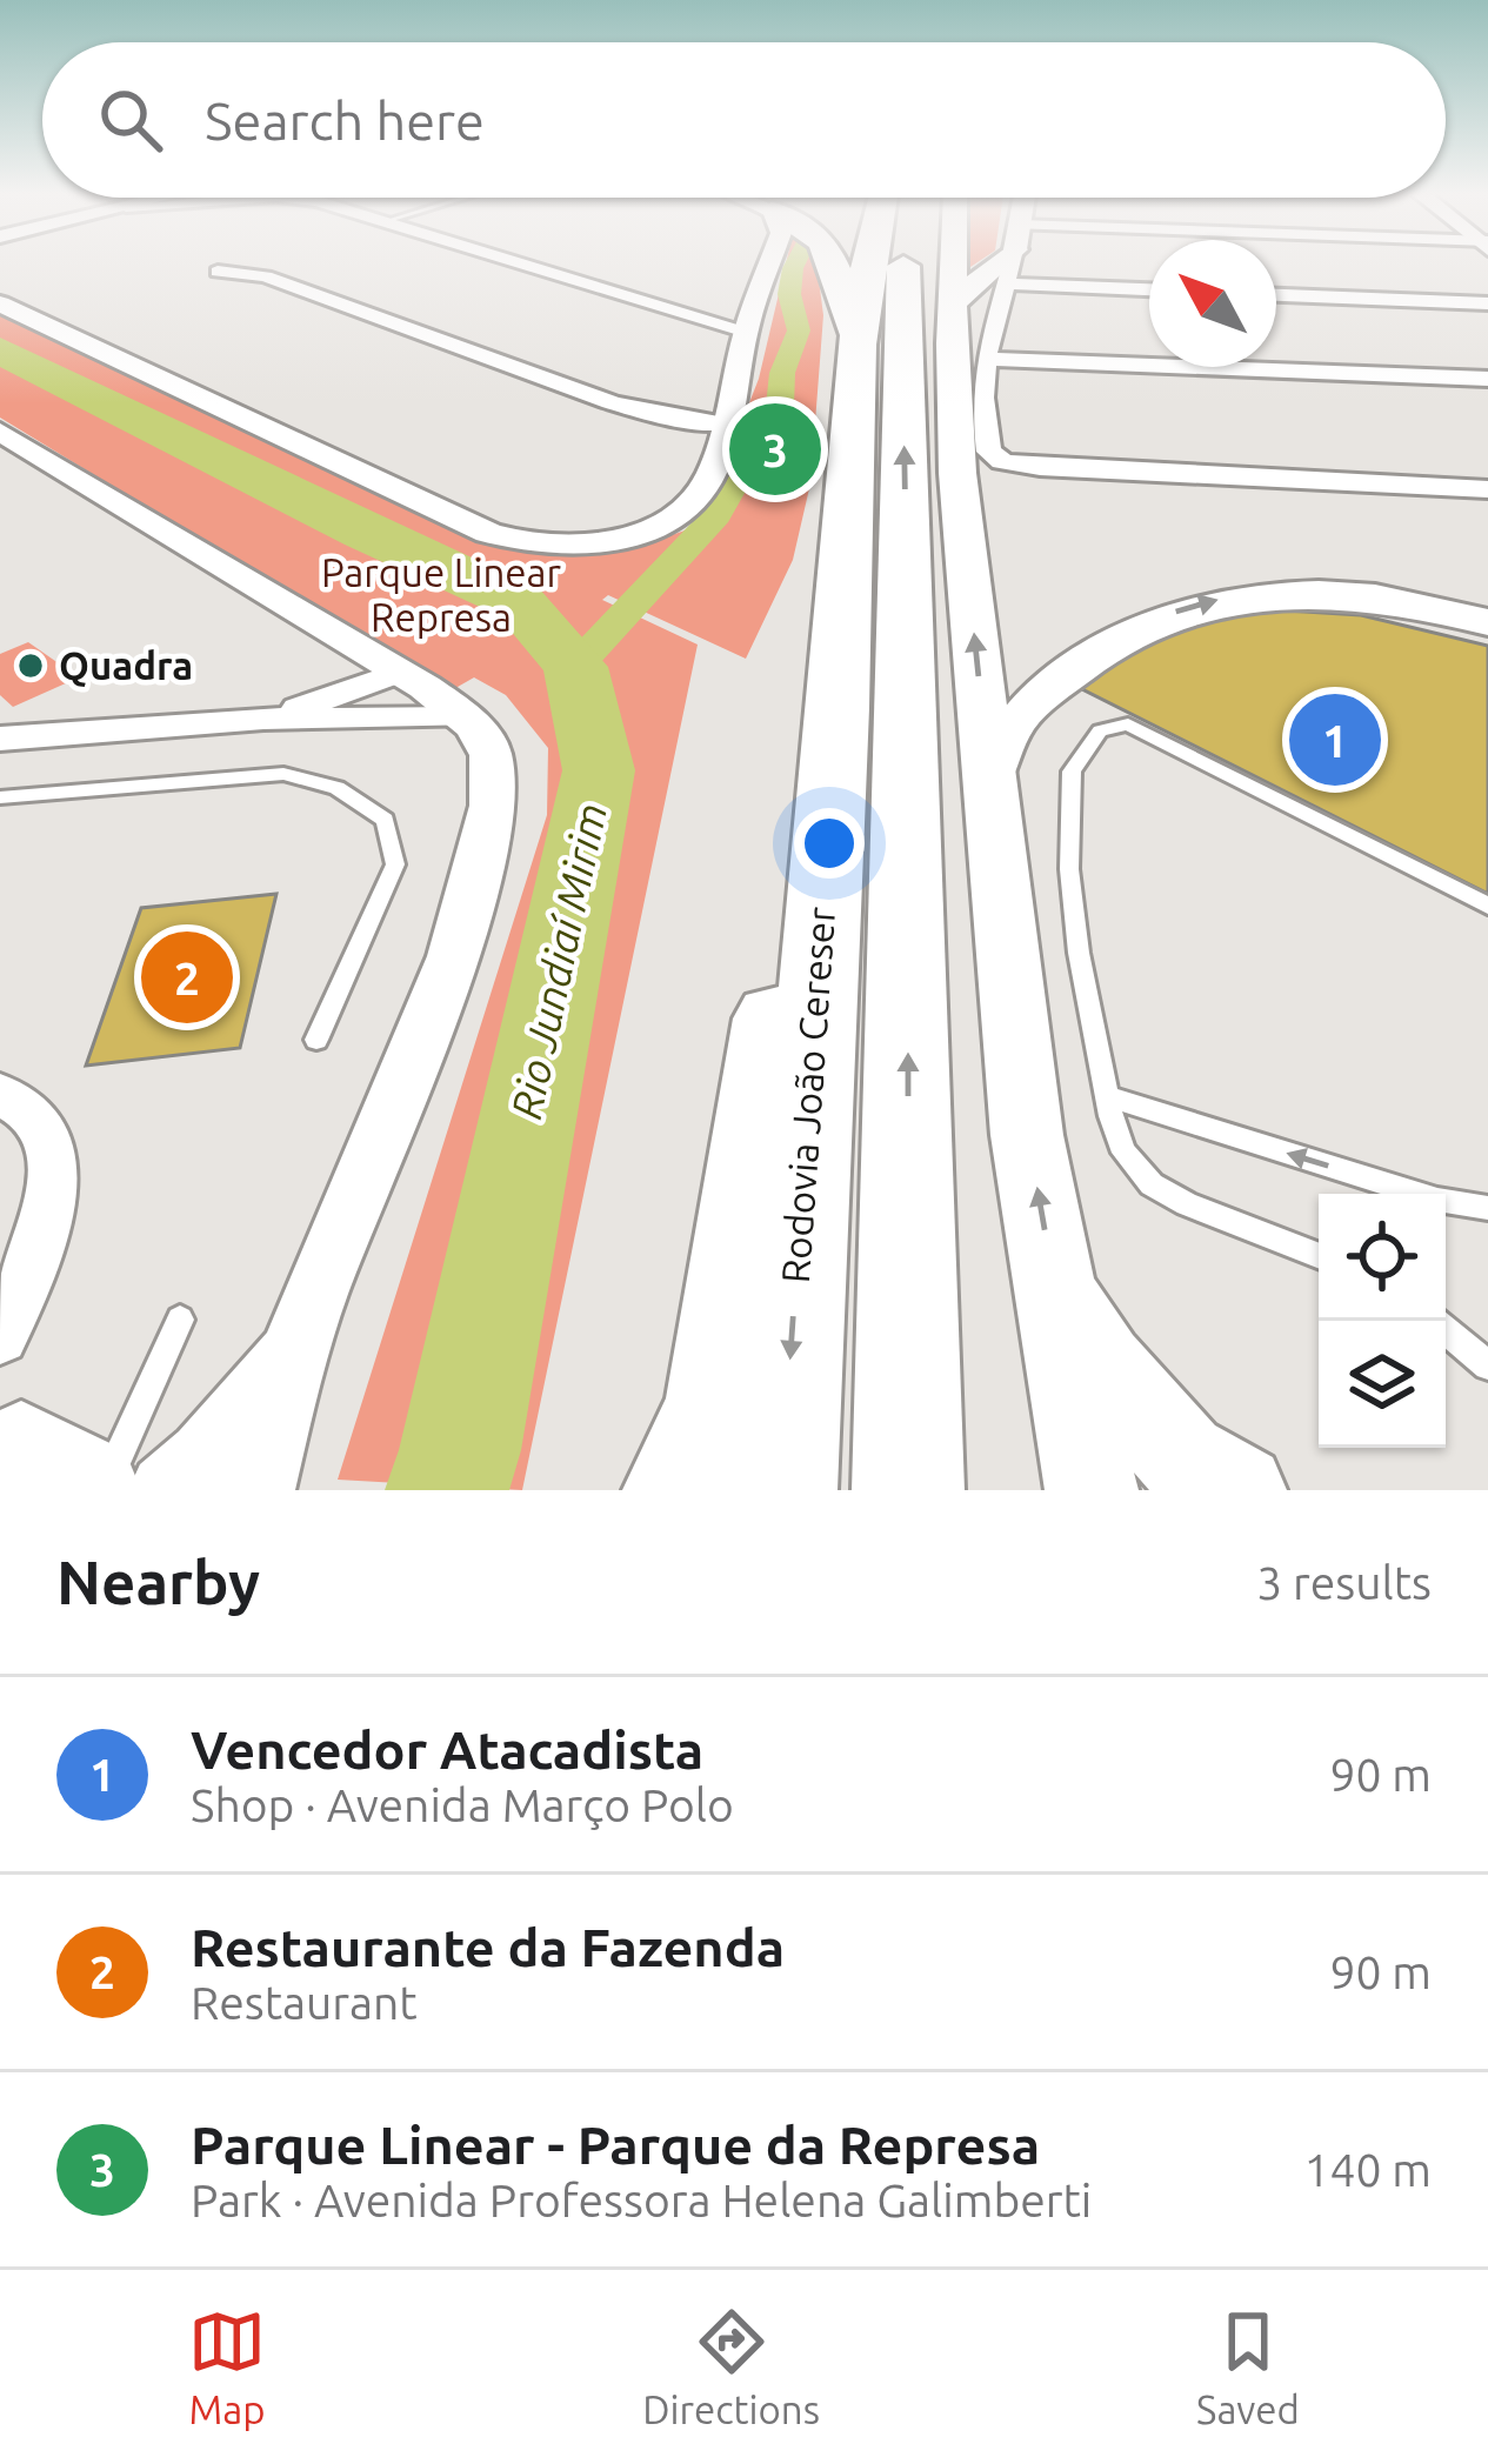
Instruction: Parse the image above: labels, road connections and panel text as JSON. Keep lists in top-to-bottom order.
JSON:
{
  "streets": {
    "highway": ["Rodovia João Cereser"]
  },
  "water": ["Rio Jundiaí Mirim"],
  "parks": ["Parque Linear Represa"],
  "places": ["Quadra"],
  "north": "top left",
  "page": {
    "search": "Search here",
    "pins": ["3", "1", "2"],
    "heading": ["Nearby", "3 results"],
    "list": [
      {
        "mark": "1",
        "name": "Vencedor Atacadista",
        "note": "Shop · Avenida Março Polo",
        "value": "90 m"
      },
      {
        "mark": "2",
        "name": "Restaurante da Fazenda",
        "note": "Restaurant",
        "value": "90 m"
      },
      {
        "mark": "3",
        "name": "Parque Linear - Parque da Represa",
        "note": "Park · Avenida Professora Helena Galimberti",
        "value": "140 m"
      }
    ],
    "nav": ["Map", "Directions", "Saved"]
  }
}
